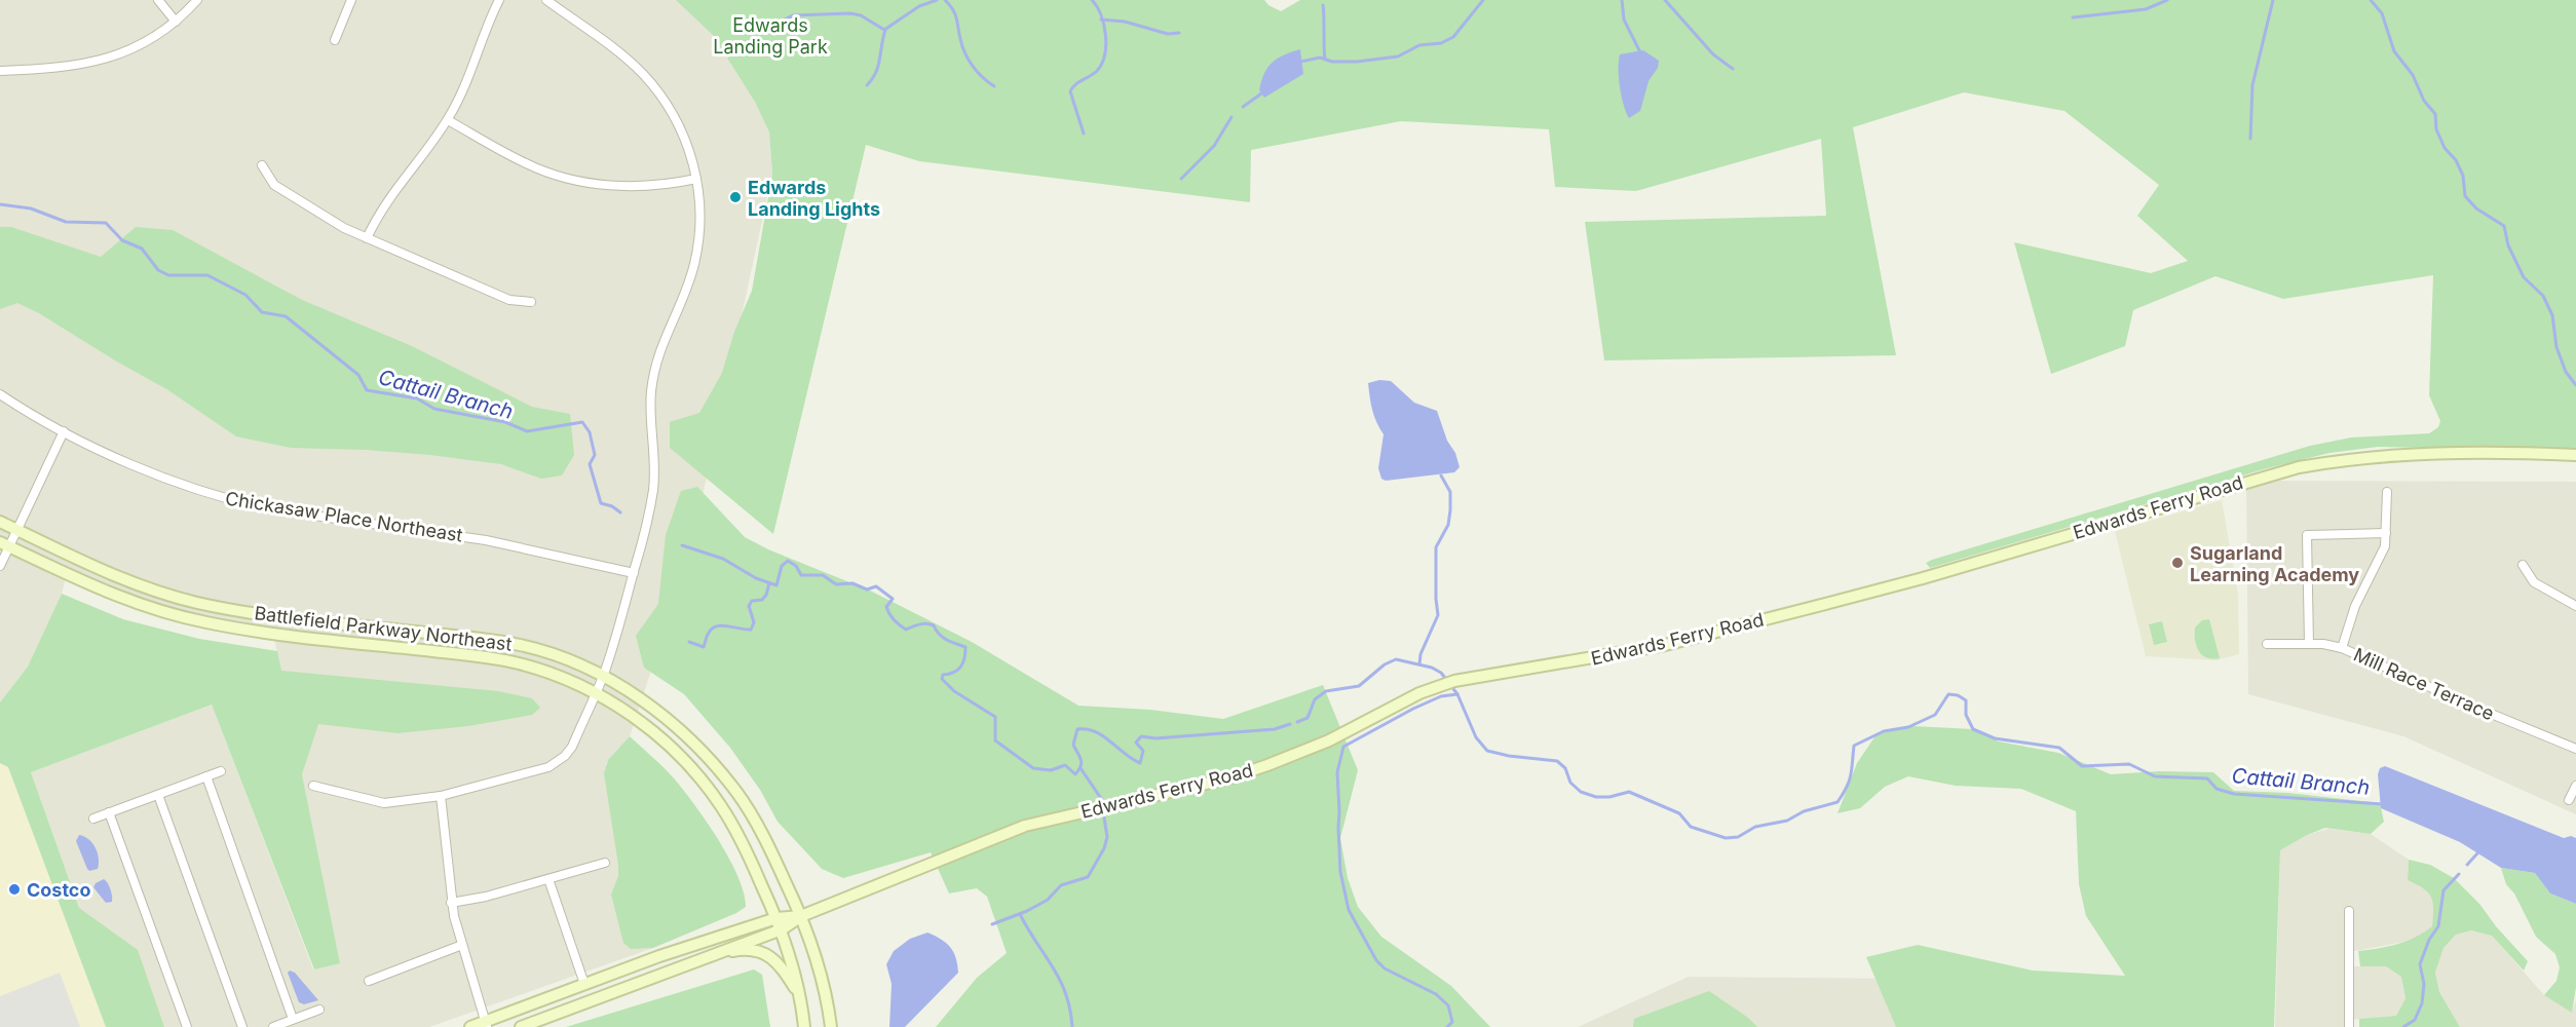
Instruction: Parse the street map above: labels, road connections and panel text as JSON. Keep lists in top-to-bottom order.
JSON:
{
  "streets": {
    "main road": ["Edwards Ferry Road", "Battlefield Parkway Northeast"],
    "street": ["Chickasaw Place Northeast", "Mill Race Terrace"]
  },
  "crossings": [
    ["Edwards Ferry Road", "Battlefield Parkway Northeast"]
  ],
  "water": ["Cattail Branch"],
  "parks": ["Edwards Landing Park"],
  "places": ["Edwards Landing Lights", "Sugarland Learning Academy", "Costco"]
}
